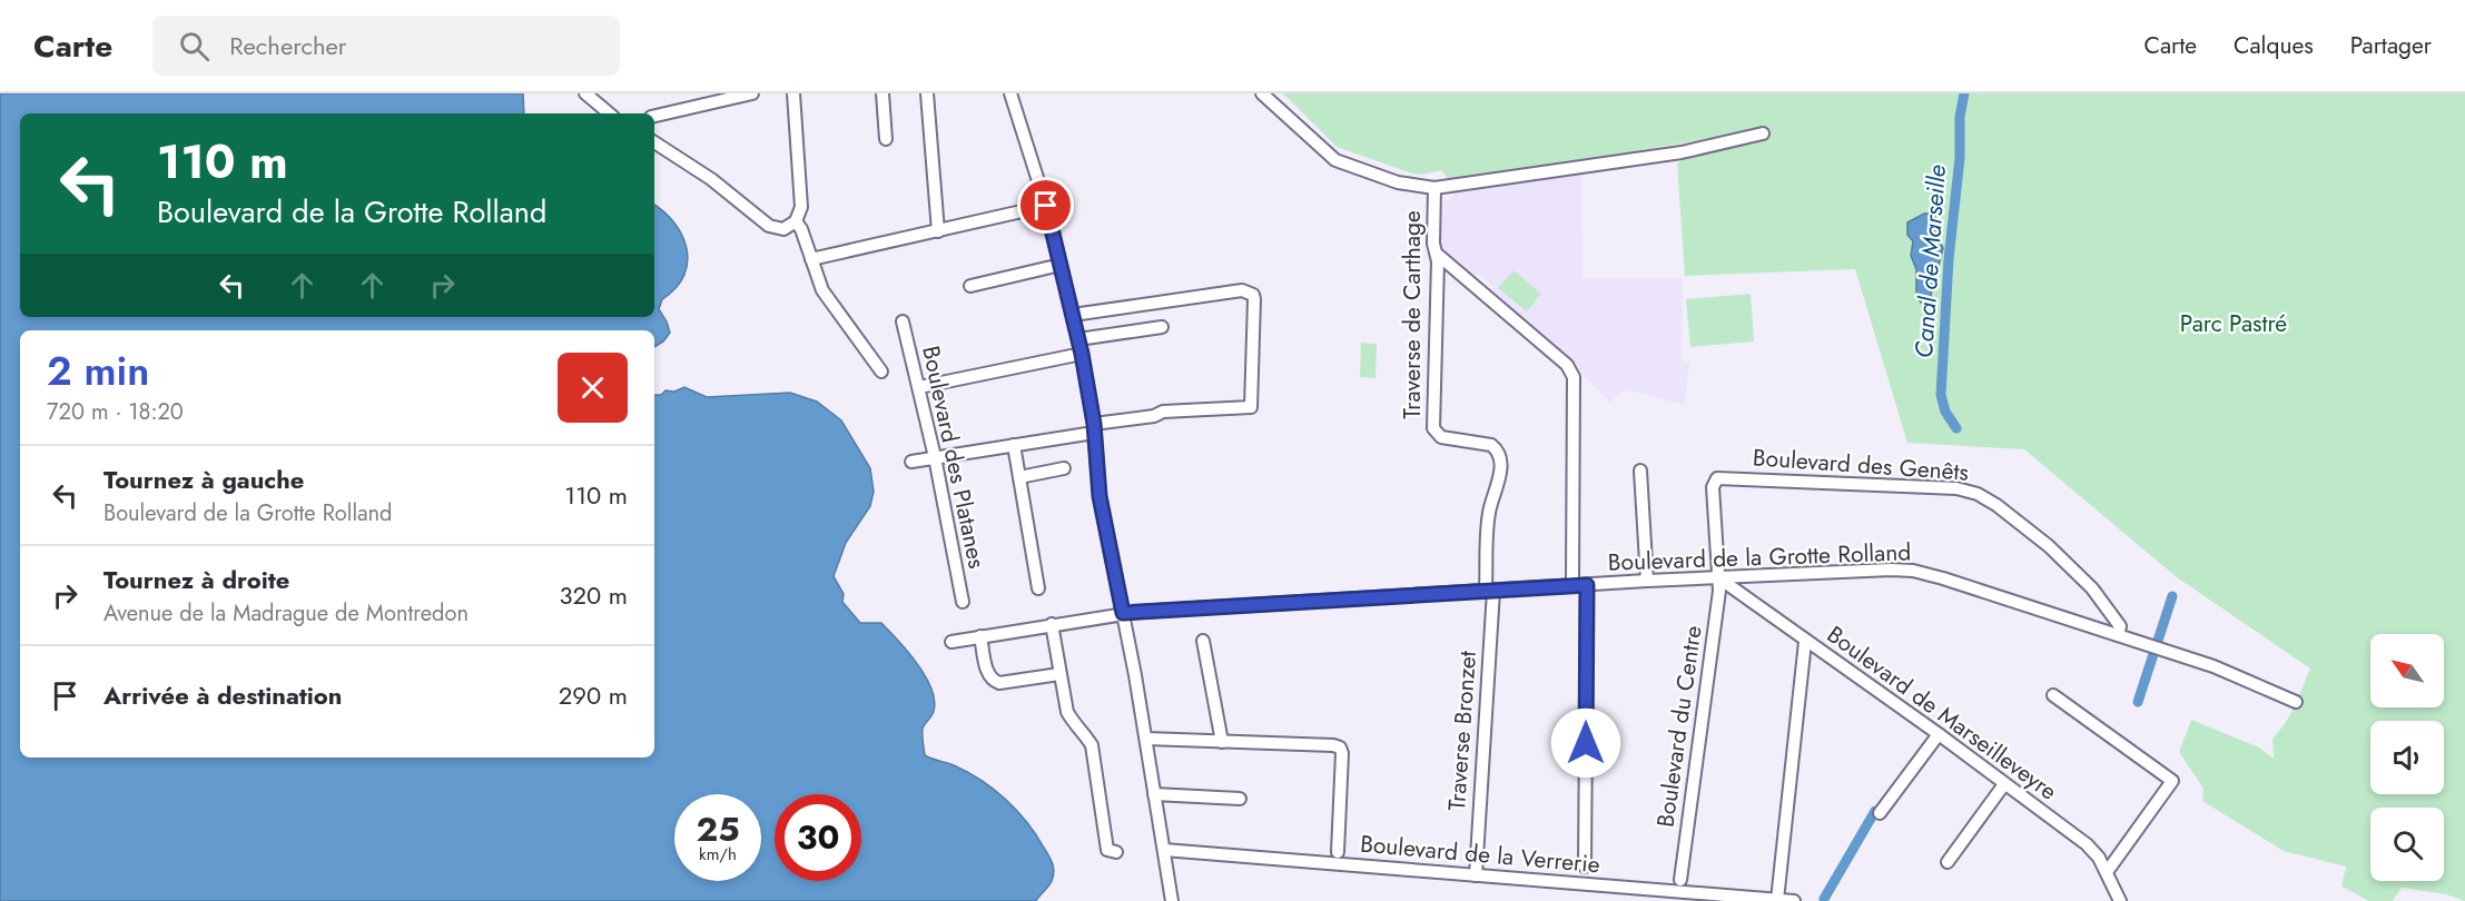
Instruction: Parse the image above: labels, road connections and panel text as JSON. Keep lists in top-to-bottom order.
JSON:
{
  "streets": {
    "street": [
      "Traverse de Carthage",
      "Boulevard des Platanes",
      "Boulevard des Genêts",
      "Boulevard de la Grotte Rolland",
      "Boulevard de Marseilleveyre",
      "Boulevard du Centre",
      "Traverse Bronzet",
      "Boulevard de la Verrerie"
    ]
  },
  "crossings": [
    ["Traverse de Carthage", "Boulevard de la Grotte Rolland"],
    ["Traverse de Carthage", "Traverse Bronzet"],
    ["Boulevard des Genêts", "Boulevard de la Grotte Rolland"],
    ["Boulevard des Genêts", "Boulevard de Marseilleveyre"],
    ["Boulevard des Genêts", "Boulevard du Centre"],
    ["Boulevard de la Grotte Rolland", "Boulevard de Marseilleveyre"],
    ["Boulevard de la Grotte Rolland", "Boulevard du Centre"],
    ["Boulevard de la Grotte Rolland", "Traverse Bronzet"],
    ["Boulevard de Marseilleveyre", "Boulevard du Centre"],
    ["Traverse Bronzet", "Boulevard de la Verrerie"]
  ],
  "water": ["Canal de Marseille"],
  "parks": ["Parc Pastré"],
  "north": "top left",
  "page": {
    "header": "Carte",
    "search": "Rechercher",
    "nav": ["Carte", "Calques", "Partager"],
    "turn": ["110 m", "Boulevard de la Grotte Rolland"],
    "heading": ["2 min", "720 m · 18:20"],
    "list": [
      {
        "name": "Tournez à gauche",
        "note": "Boulevard de la Grotte Rolland",
        "value": "110 m"
      },
      {
        "name": "Tournez à droite",
        "note": "Avenue de la Madrague de Montredon",
        "value": "320 m"
      },
      {
        "name": "Arrivée à destination",
        "value": "290 m"
      }
    ],
    "speed": "25 km/h",
    "limit": "30"
  }
}
